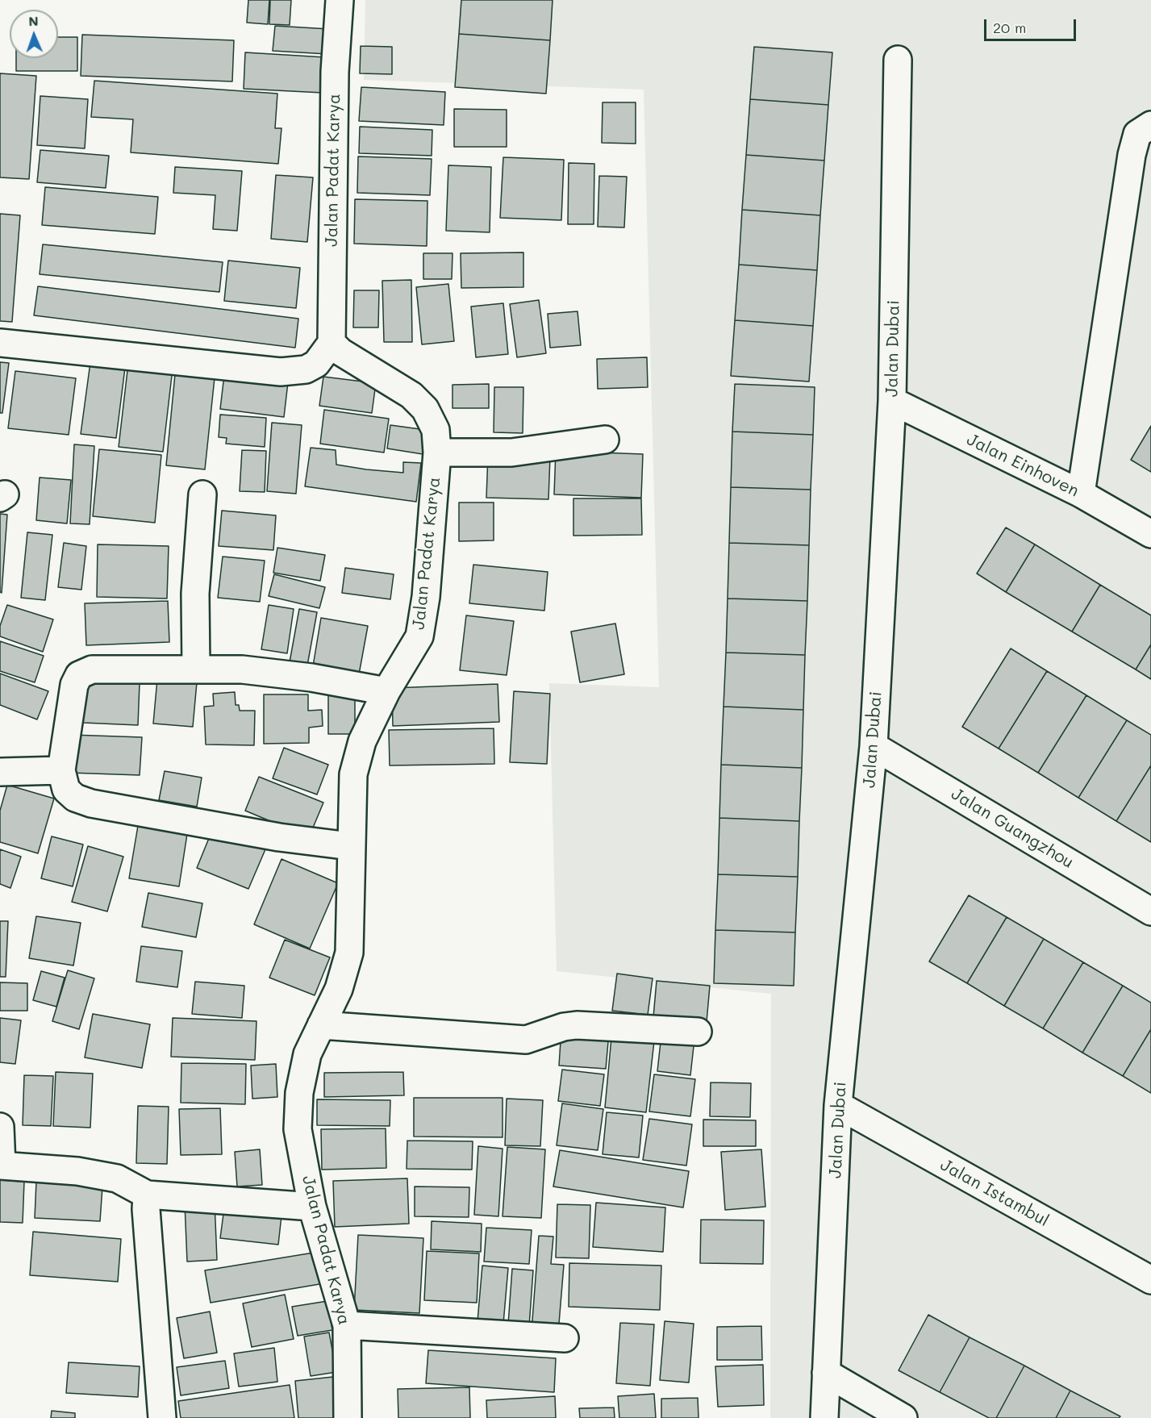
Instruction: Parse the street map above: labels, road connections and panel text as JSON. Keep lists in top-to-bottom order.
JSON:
{
  "streets": {
    "street": [
      "Jalan Padat Karya",
      "Jalan Dubai",
      "Jalan Einhoven",
      "Jalan Guangzhou",
      "Jalan Istambul"
    ]
  },
  "crossings": [
    ["Jalan Dubai", "Jalan Einhoven"],
    ["Jalan Dubai", "Jalan Guangzhou"],
    ["Jalan Dubai", "Jalan Istambul"]
  ],
  "scale_bar": "20 m",
  "north": "top"
}
